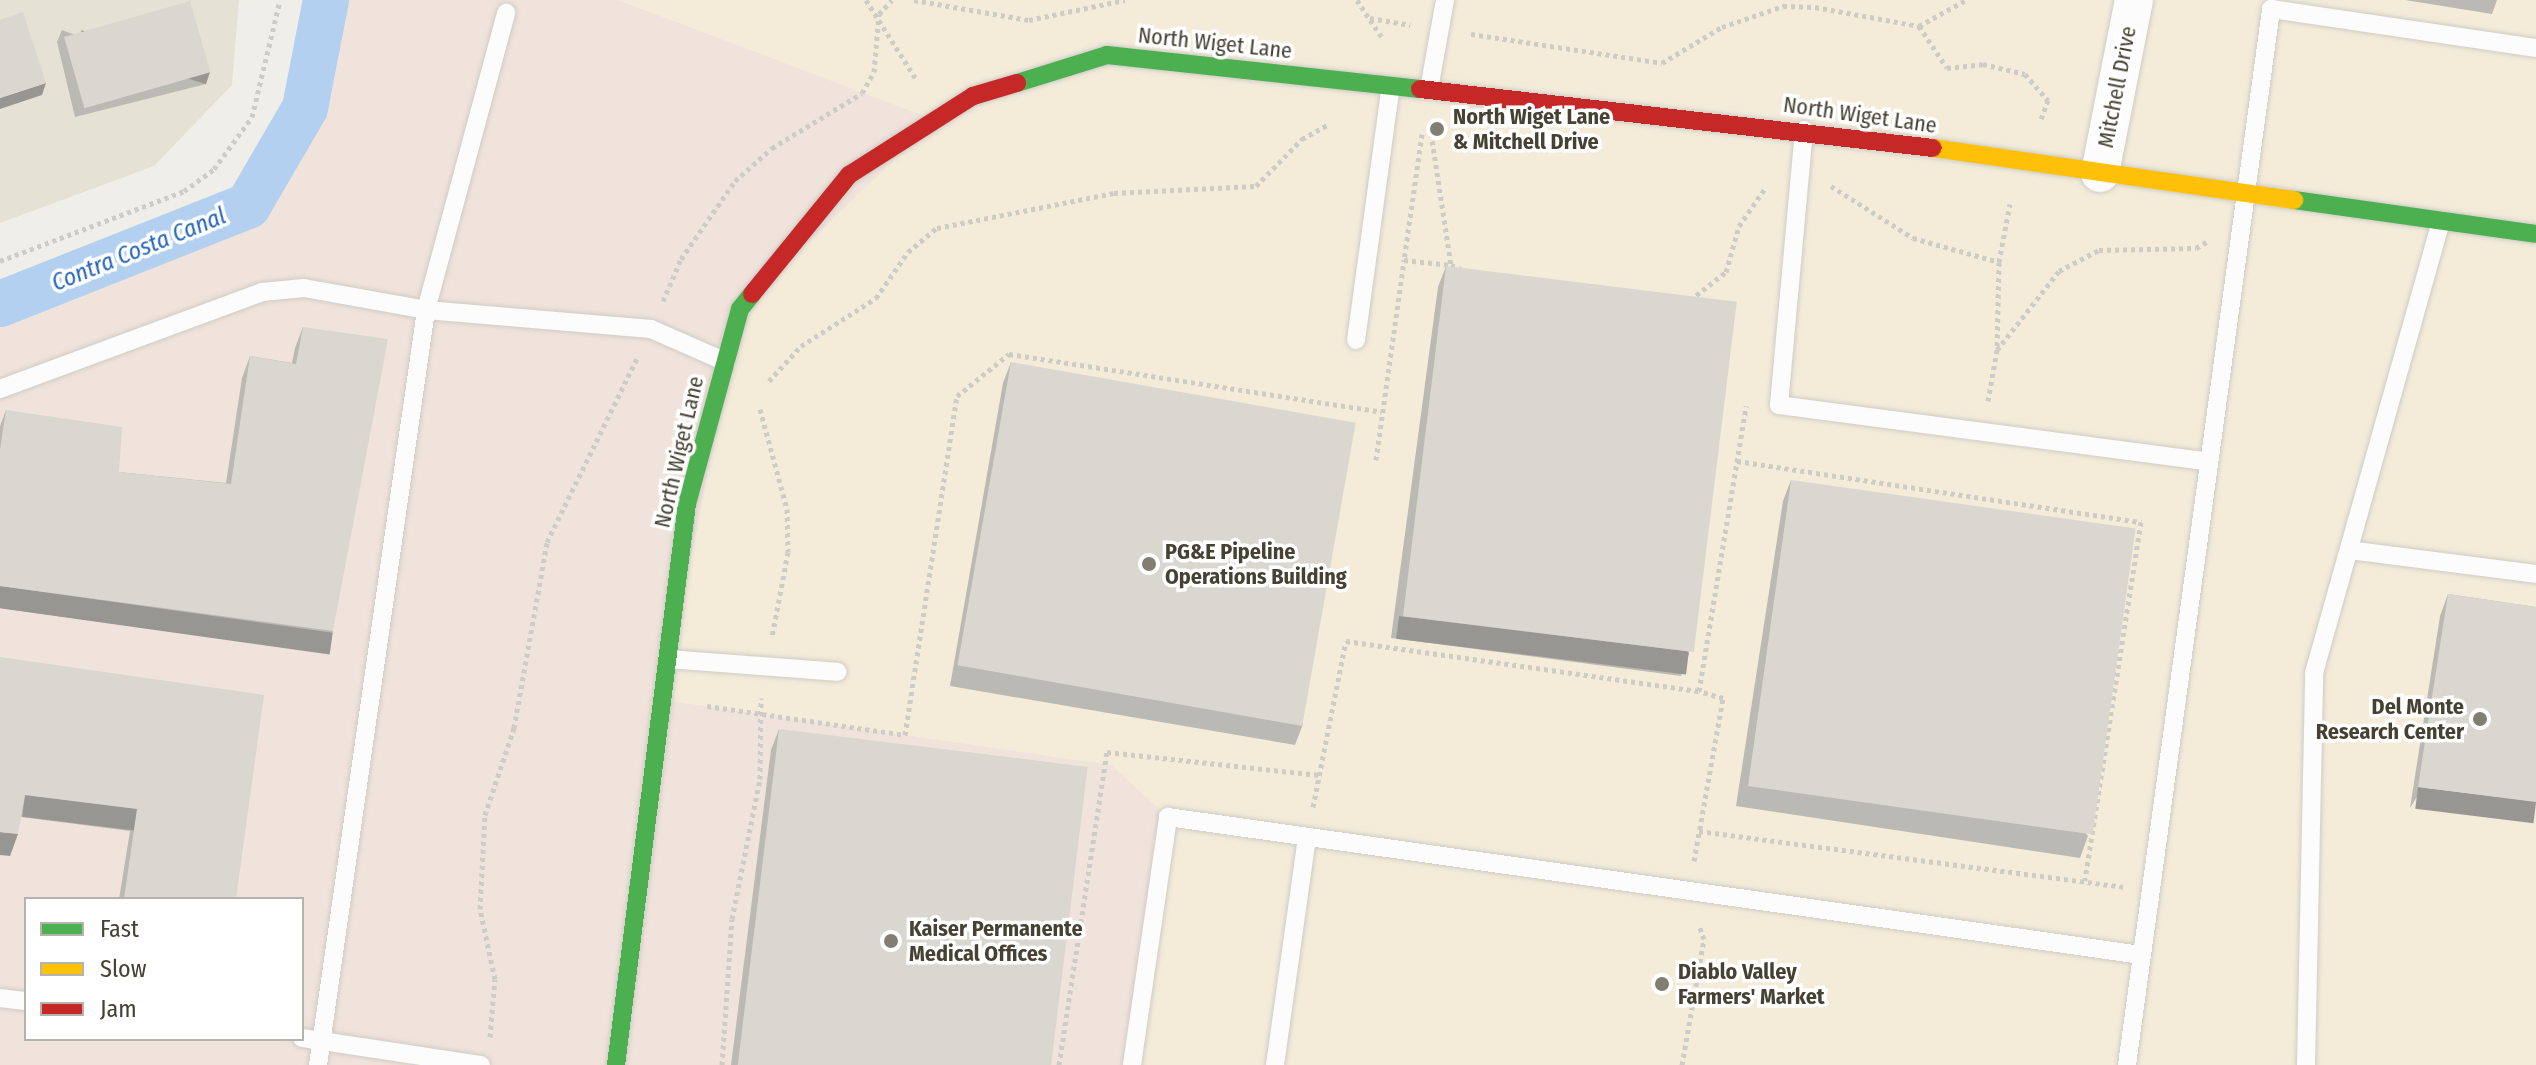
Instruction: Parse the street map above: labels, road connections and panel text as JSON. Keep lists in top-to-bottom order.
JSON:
{
  "streets": {
    "street": ["North Wiget Lane", "Mitchell Drive"]
  },
  "crossings": [
    ["North Wiget Lane", "Mitchell Drive"]
  ],
  "water": ["Contra Costa Canal"],
  "places": [
    "North Wiget Lane & Mitchell Drive",
    "PG&E Pipeline Operations Building",
    "Del Monte Research Center",
    "Kaiser Permanente Medical Offices",
    "Diablo Valley Farmers' Market"
  ],
  "legend": ["Fast", "Slow", "Jam"]
}
